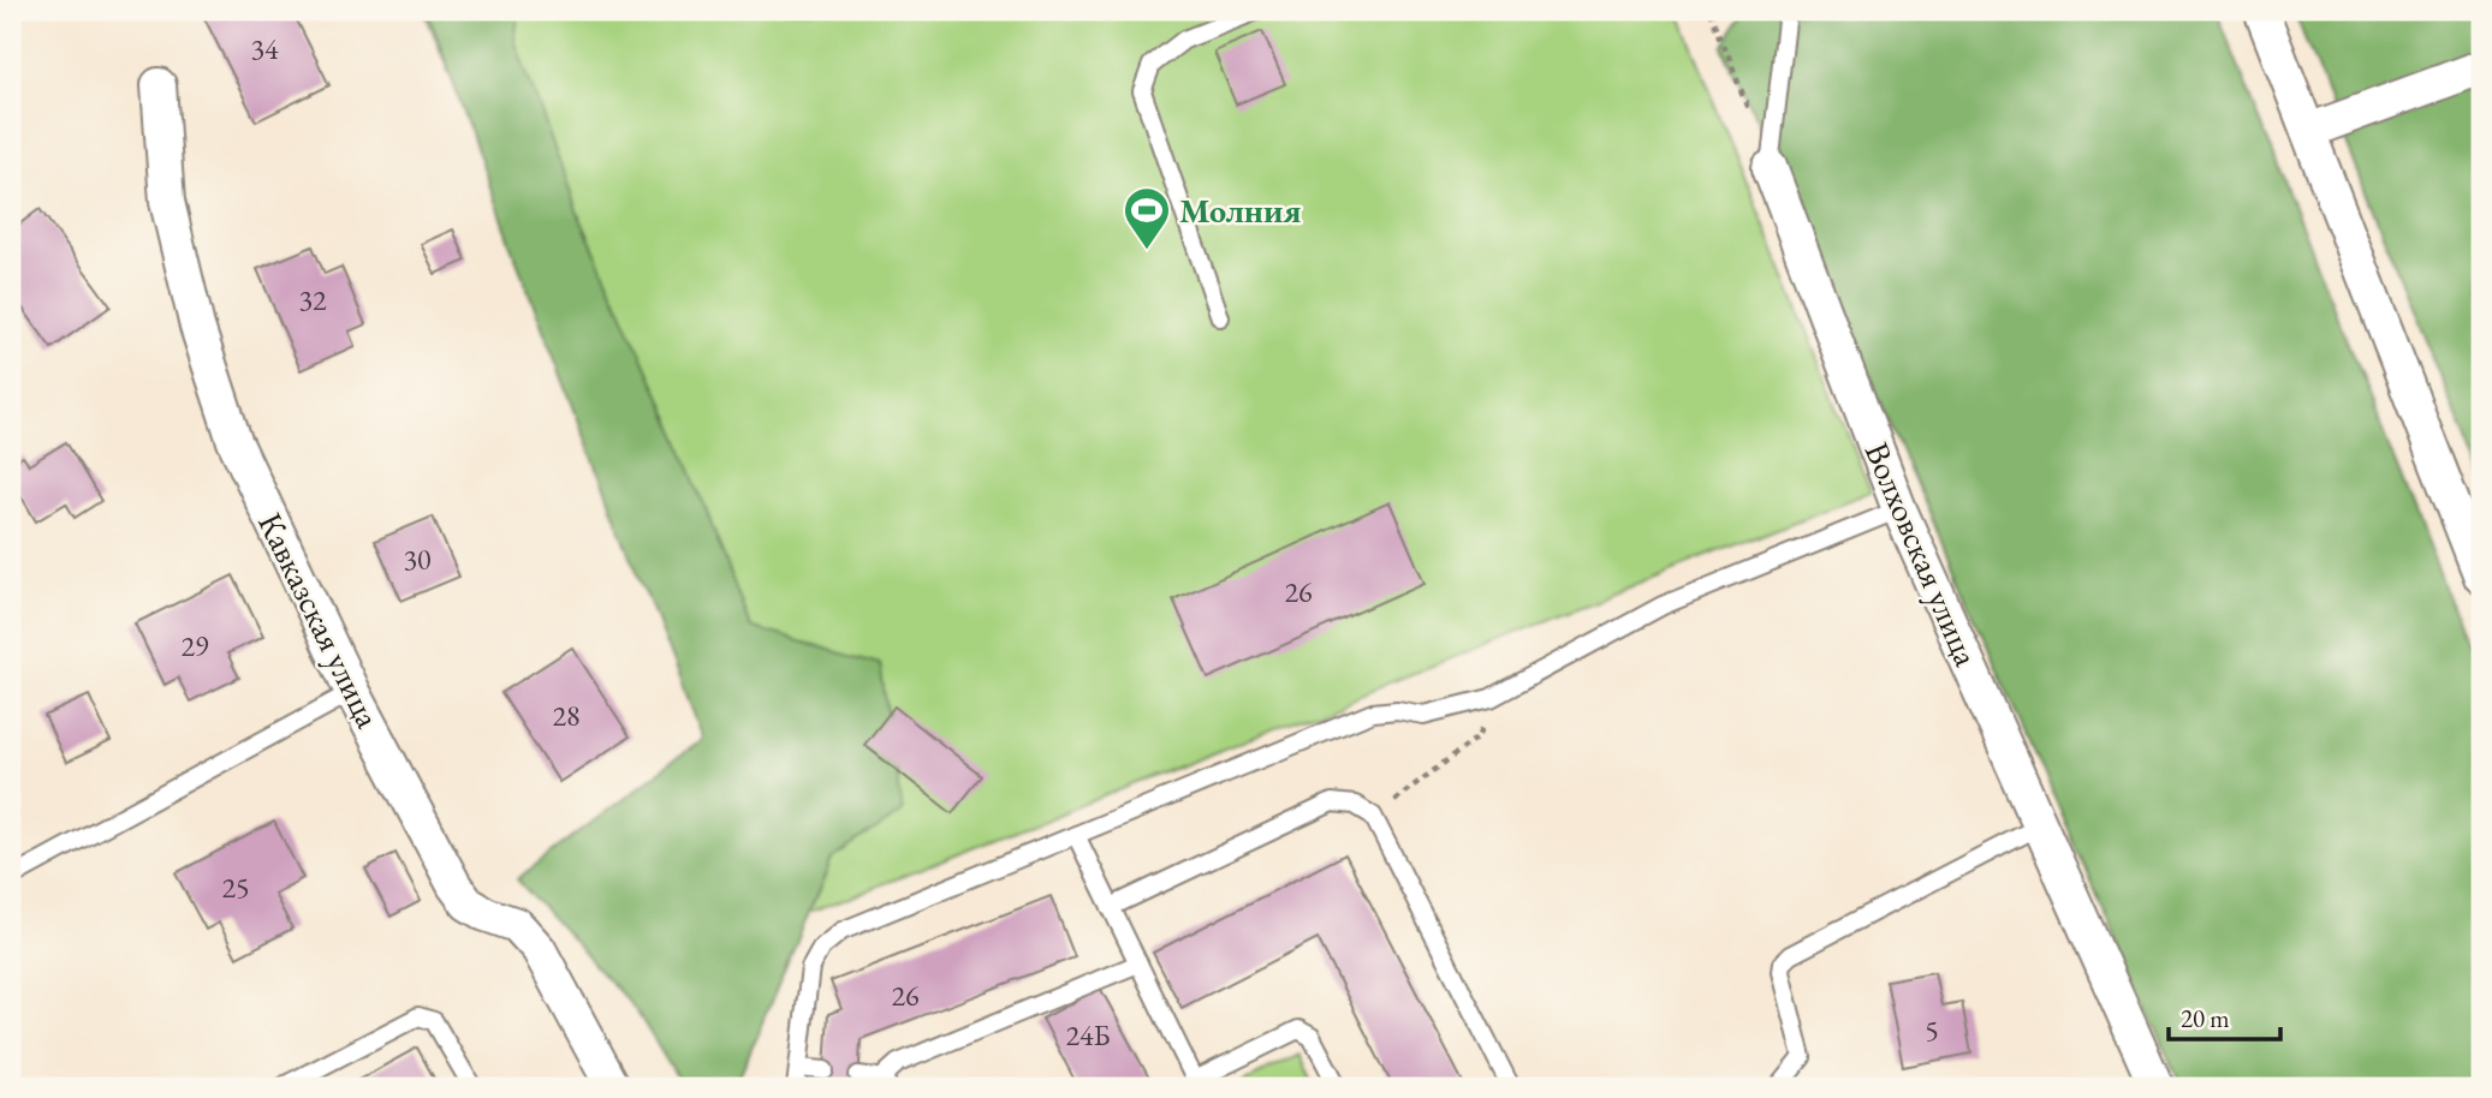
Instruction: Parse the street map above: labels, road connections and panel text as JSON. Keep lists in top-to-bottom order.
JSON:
{
  "streets": {
    "street": ["Волховская улица", "Кавказская улица"]
  },
  "places": {
    "sports": ["Молния"]
  },
  "house_numbers": [
    "34",
    "32",
    "30",
    "26",
    "29",
    "28",
    "25",
    "26",
    "5",
    "24Б"
  ],
  "scale_bar": "20 m"
}
